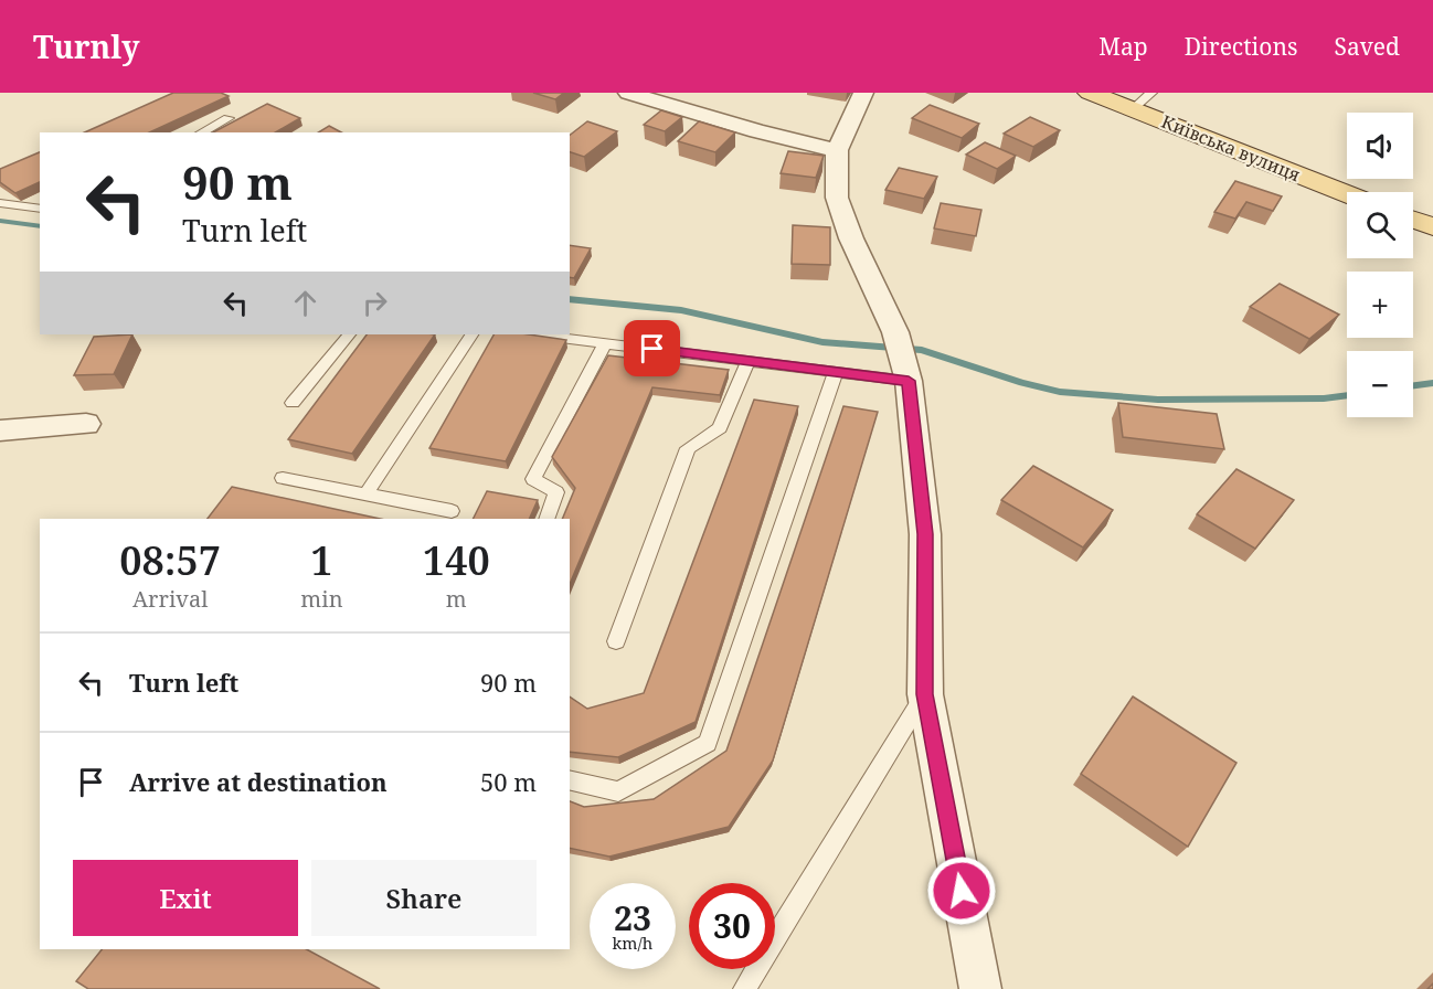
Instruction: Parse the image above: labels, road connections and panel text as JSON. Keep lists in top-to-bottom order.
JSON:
{
  "streets": {
    "main road": ["Київська вулиця"]
  },
  "page": {
    "header": "Turnly",
    "nav": ["Map", "Directions", "Saved"],
    "map_buttons": ["+", "−"],
    "turn": ["90 m", "Turn left"],
    "eta": [
      "08:57",
      "Arrival",
      "1",
      "min",
      "140",
      "m"
    ],
    "list": [
      {
        "name": "Turn left",
        "value": "90 m"
      },
      {
        "name": "Arrive at destination",
        "value": "50 m"
      }
    ],
    "buttons": ["Exit", "Share"],
    "speed": "23 km/h",
    "limit": "30"
  }
}
